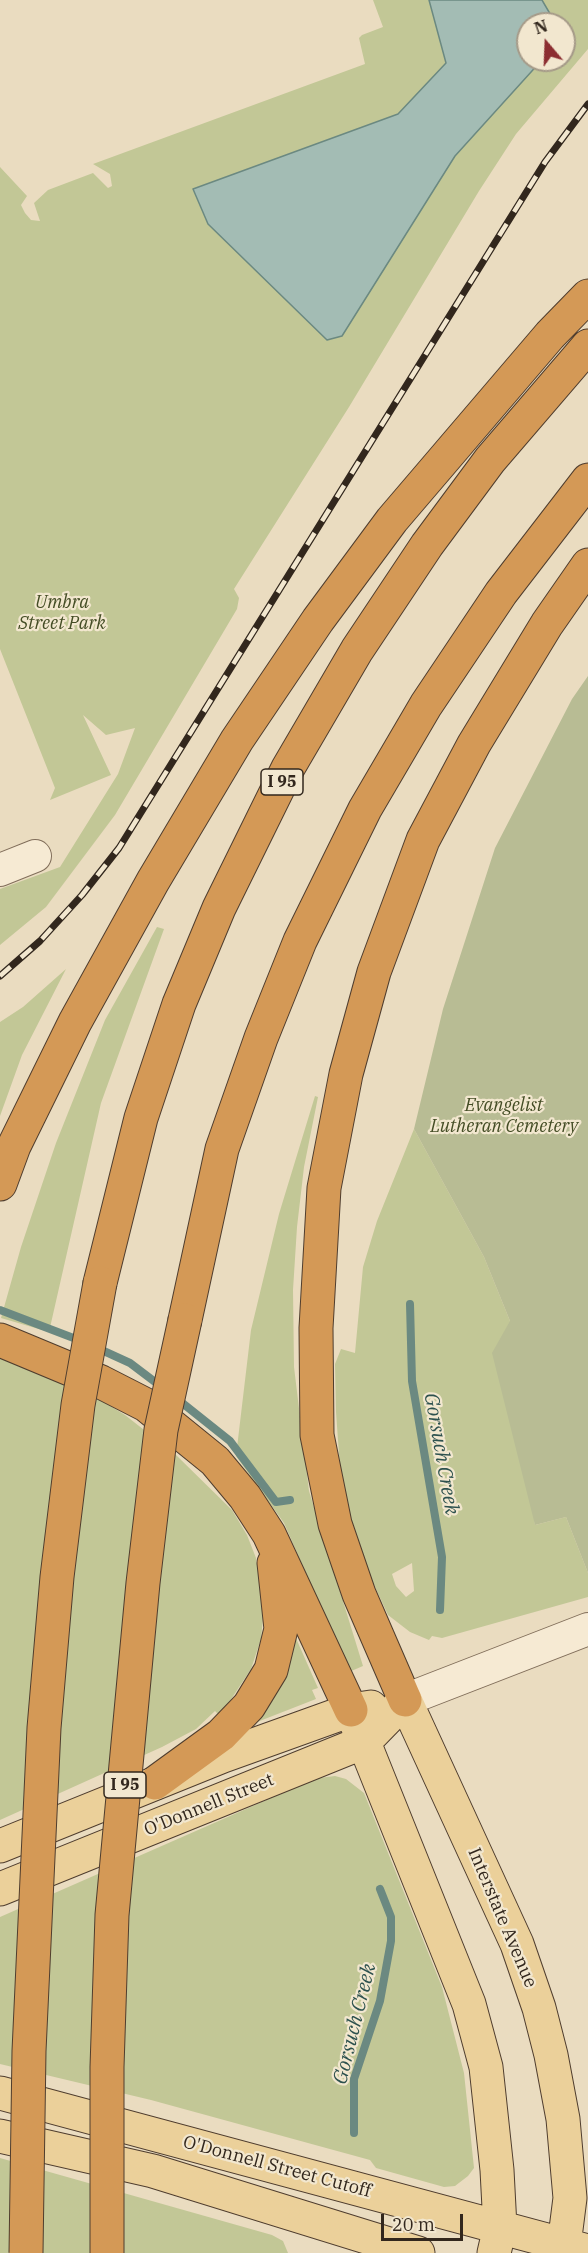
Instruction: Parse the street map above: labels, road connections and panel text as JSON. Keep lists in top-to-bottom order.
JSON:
{
  "streets": {
    "highway": ["I 95"],
    "main road": ["O'Donnell Street", "Interstate Avenue", "O'Donnell Street Cutoff"]
  },
  "crossings": [
    ["O'Donnell Street", "Interstate Avenue"],
    ["Interstate Avenue", "O'Donnell Street Cutoff"]
  ],
  "water": ["Gorsuch Creek"],
  "parks": ["Umbra Street Park", "Evangelist Lutheran Cemetery"],
  "scale_bar": "20 m",
  "north": "top"
}
